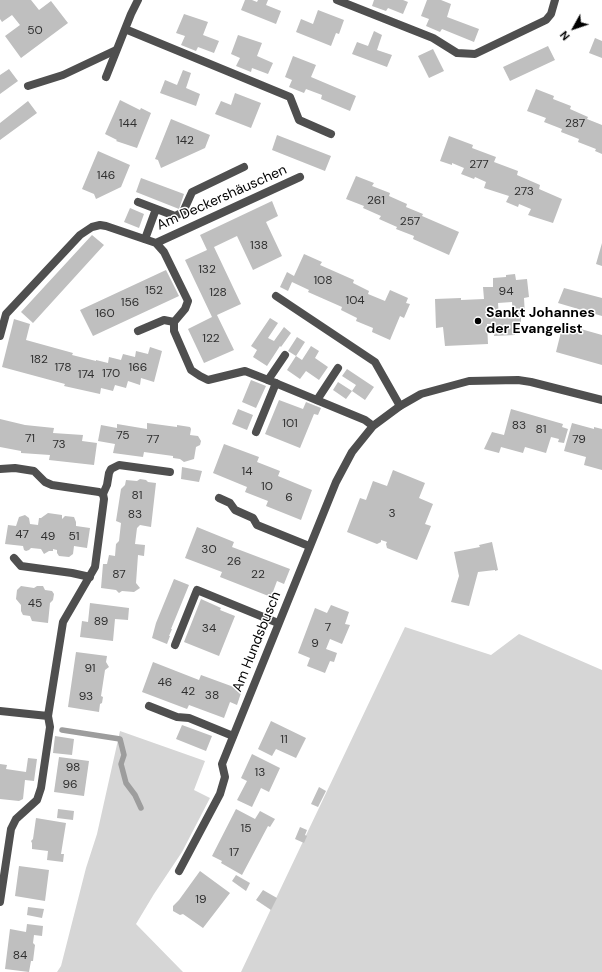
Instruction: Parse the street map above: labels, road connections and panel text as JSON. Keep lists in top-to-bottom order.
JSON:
{
  "streets": {
    "street": ["Am Deckershäuschen", "Am Hundsbusch"]
  },
  "places": ["Sankt Johannes der Evangelist"],
  "house_numbers": [
    "50",
    "144",
    "287",
    "142",
    "277",
    "146",
    "273",
    "261",
    "257",
    "138",
    "132",
    "108",
    "152",
    "94",
    "128",
    "104",
    "156",
    "160",
    "122",
    "182",
    "178",
    "166",
    "170",
    "174",
    "101",
    "83",
    "81",
    "75",
    "71",
    "77",
    "79",
    "73",
    "14",
    "10",
    "81",
    "6",
    "3",
    "83",
    "47",
    "49",
    "51",
    "30",
    "26",
    "87",
    "22",
    "45",
    "89",
    "7",
    "34",
    "9",
    "91",
    "46",
    "42",
    "38",
    "93",
    "11",
    "98",
    "13",
    "96",
    "15",
    "17",
    "19",
    "84"
  ],
  "north": "bottom left"
}
